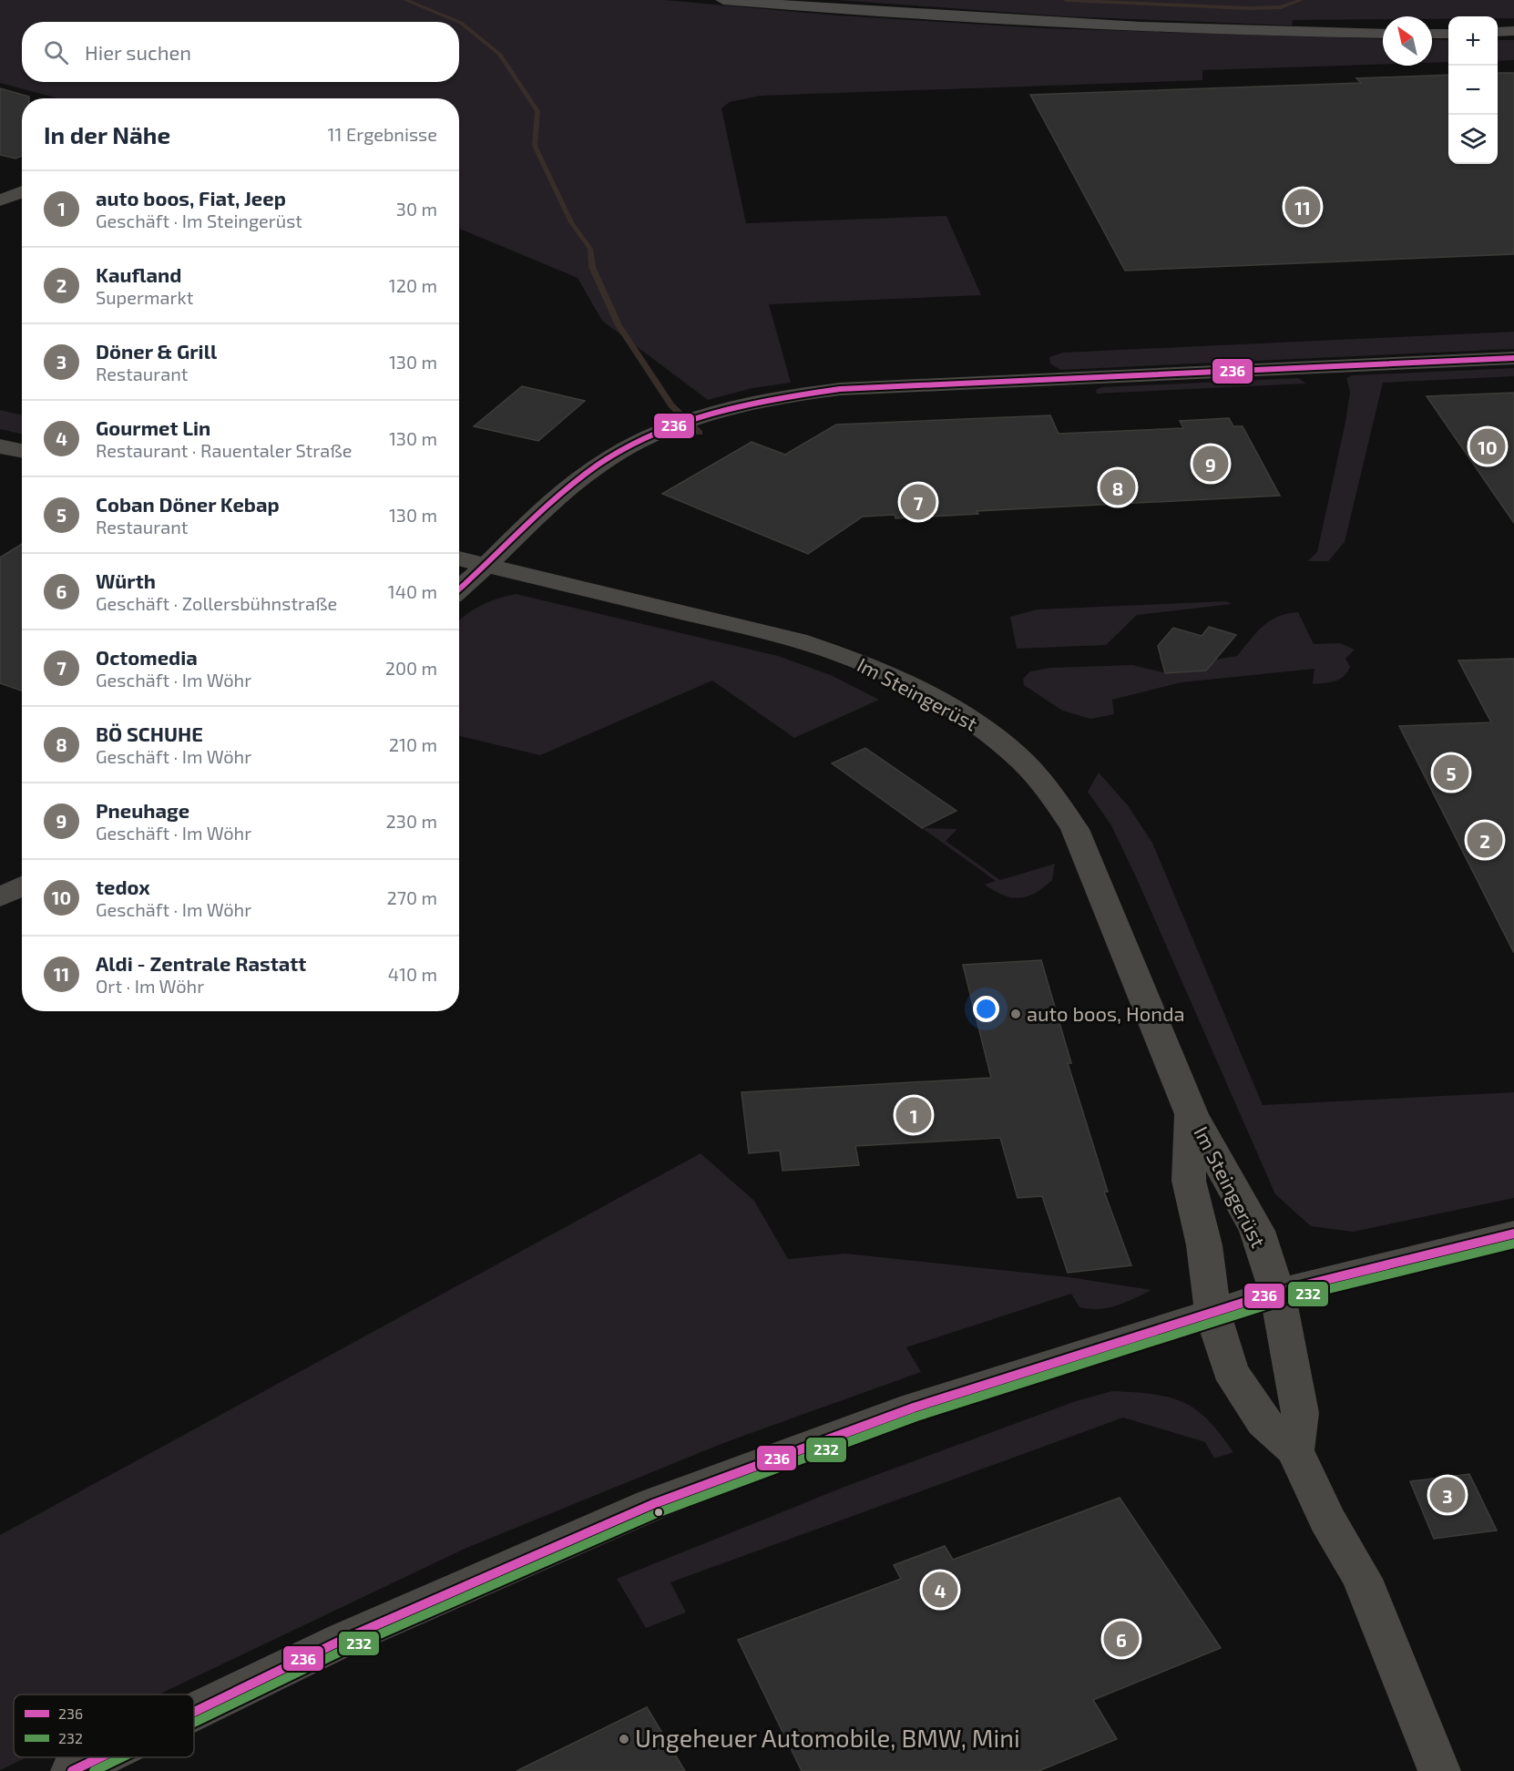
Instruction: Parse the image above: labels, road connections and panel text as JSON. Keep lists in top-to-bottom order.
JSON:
{
  "streets": {
    "street": ["Im Steingerüst"]
  },
  "places": ["auto boos, Honda", "Ungeheuer Automobile, BMW, Mini"],
  "lines": ["transit line 236", "transit line 232"],
  "legend": ["236", "232"],
  "north": "top left",
  "page": {
    "map_buttons": ["+", "−"],
    "search": "Hier suchen",
    "heading": ["In der Nähe", "11 Ergebnisse"],
    "list": [
      {
        "mark": "1",
        "name": "auto boos, Fiat, Jeep",
        "note": "Geschäft · Im Steingerüst",
        "value": "30 m"
      },
      {
        "mark": "2",
        "name": "Kaufland",
        "note": "Supermarkt",
        "value": "120 m"
      },
      {
        "mark": "3",
        "name": "Döner & Grill",
        "note": "Restaurant",
        "value": "130 m"
      },
      {
        "mark": "4",
        "name": "Gourmet Lin",
        "note": "Restaurant · Rauentaler Straße",
        "value": "130 m"
      },
      {
        "mark": "5",
        "name": "Coban Döner Kebap",
        "note": "Restaurant",
        "value": "130 m"
      },
      {
        "mark": "6",
        "name": "Würth",
        "note": "Geschäft · Zollersbühnstraße",
        "value": "140 m"
      },
      {
        "mark": "7",
        "name": "Octomedia",
        "note": "Geschäft · Im Wöhr",
        "value": "200 m"
      },
      {
        "mark": "8",
        "name": "BÖ SCHUHE",
        "note": "Geschäft · Im Wöhr",
        "value": "210 m"
      },
      {
        "mark": "9",
        "name": "Pneuhage",
        "note": "Geschäft · Im Wöhr",
        "value": "230 m"
      },
      {
        "mark": "10",
        "name": "tedox",
        "note": "Geschäft · Im Wöhr",
        "value": "270 m"
      },
      {
        "mark": "11",
        "name": "Aldi - Zentrale Rastatt",
        "note": "Ort · Im Wöhr",
        "value": "410 m"
      }
    ],
    "pins": [
      "11",
      "10",
      "9",
      "8",
      "7",
      "5",
      "2",
      "1",
      "3",
      "4",
      "6"
    ]
  }
}
